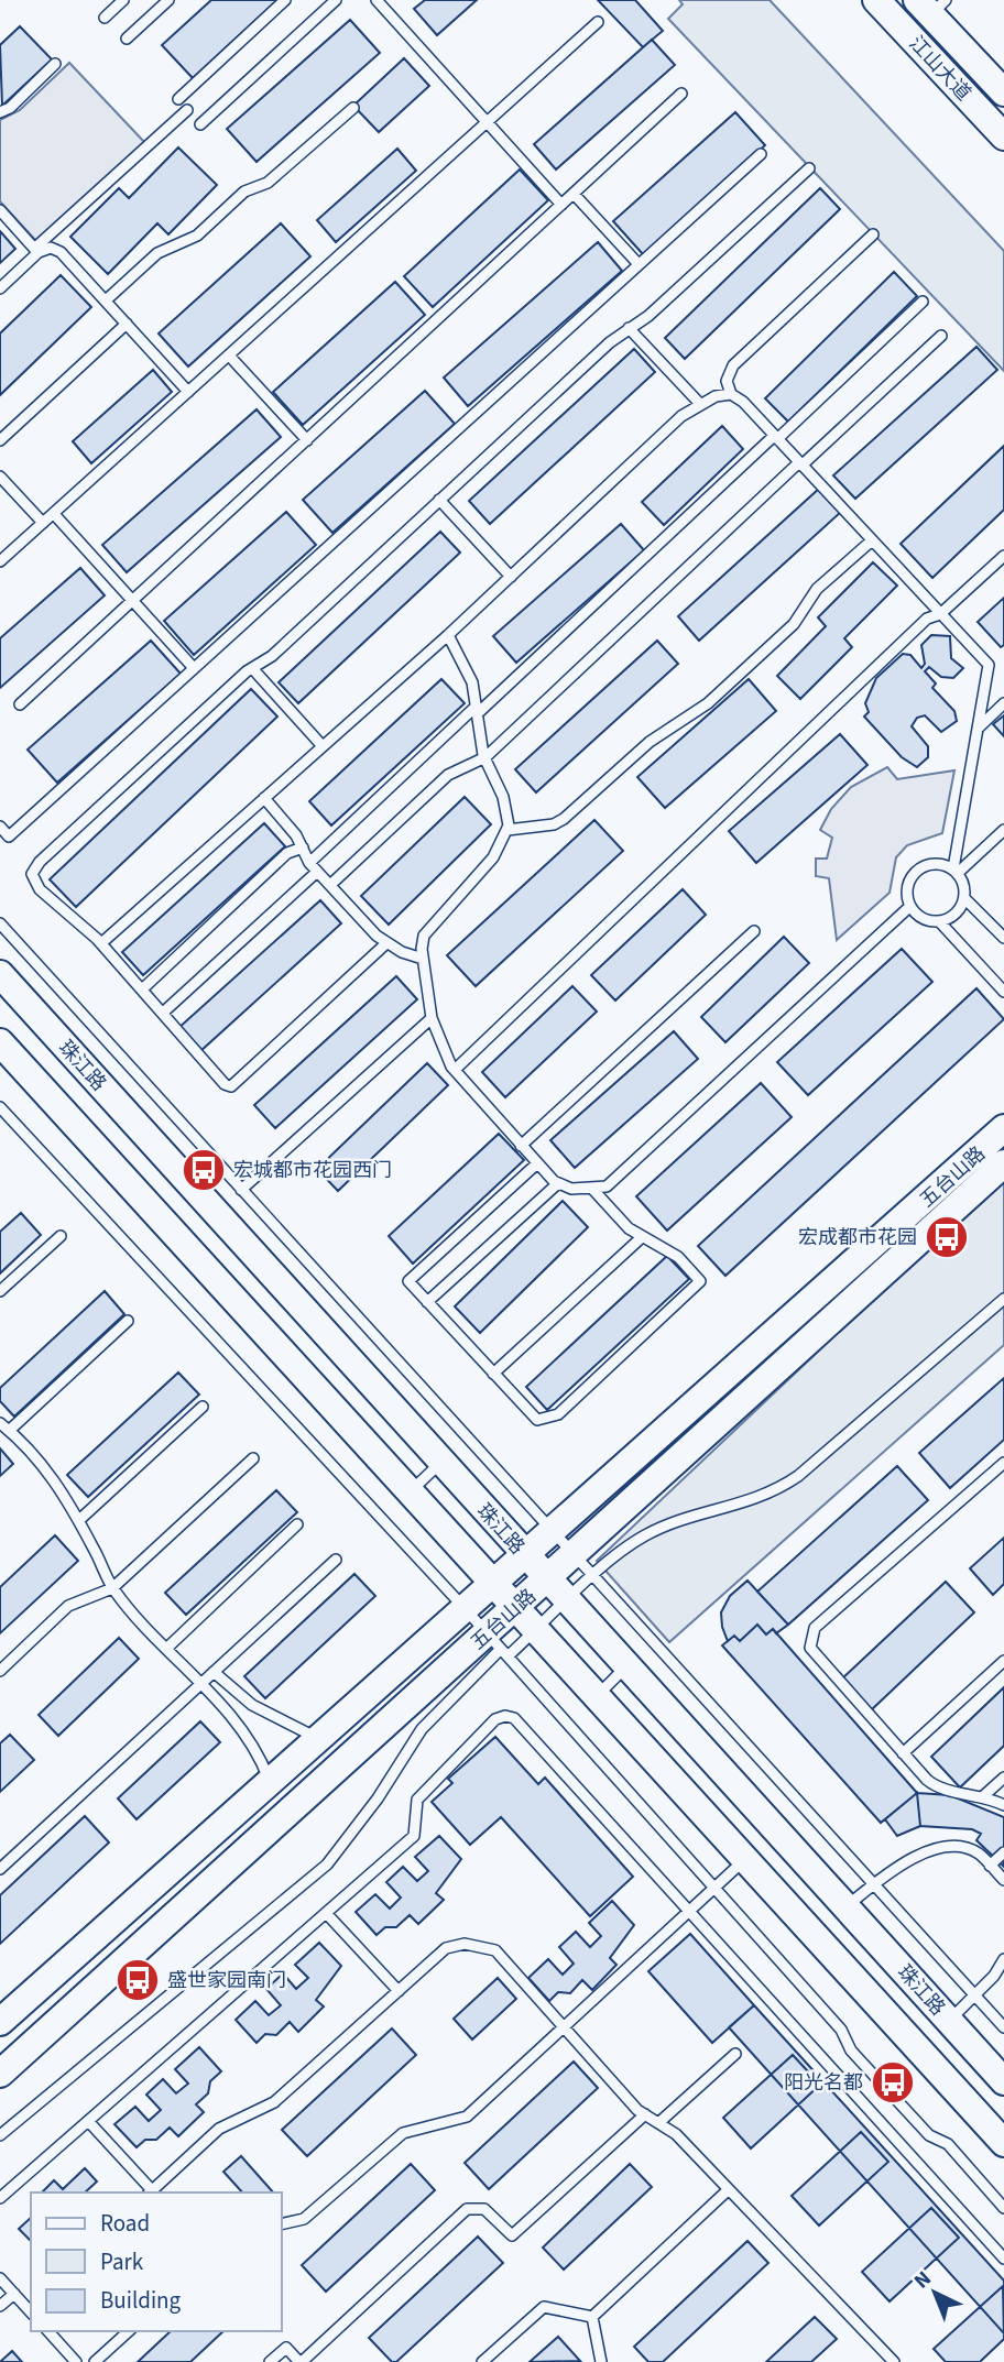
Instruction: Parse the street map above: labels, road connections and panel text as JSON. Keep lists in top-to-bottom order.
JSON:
{
  "streets": {
    "main road": ["江山大道", "珠江路", "五台山路"]
  },
  "crossings": [
    ["珠江路", "五台山路"]
  ],
  "places": {
    "bus stop": [
      "宏城都市花园西门",
      "宏成都市花园",
      "盛世家园南门",
      "阳光名都"
    ]
  },
  "legend": ["Road", "Park", "Building"],
  "north": "top left"
}
